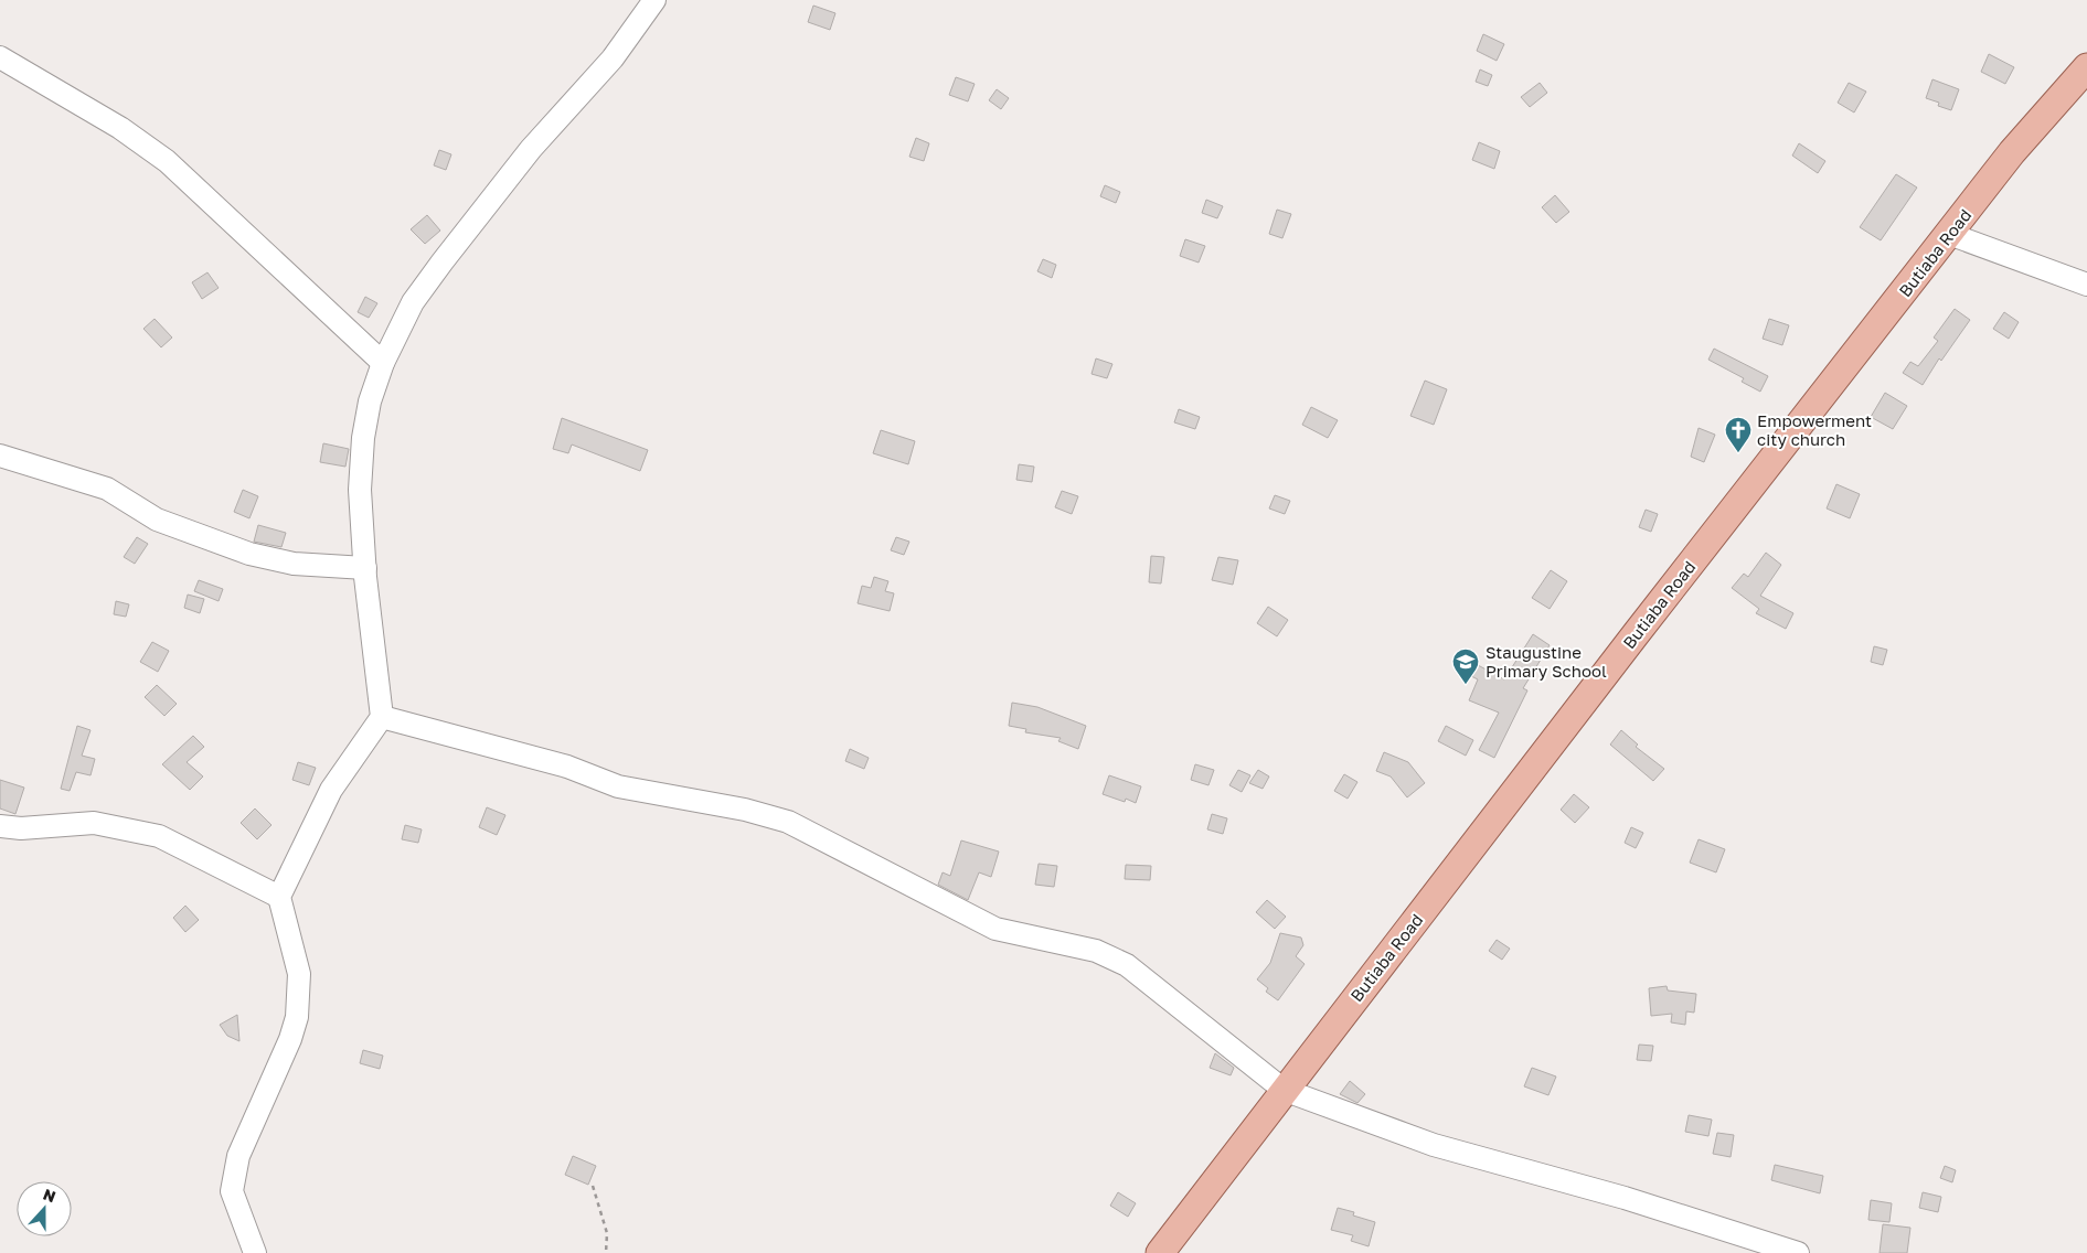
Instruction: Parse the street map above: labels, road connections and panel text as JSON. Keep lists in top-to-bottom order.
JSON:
{
  "streets": {
    "main road": ["Butiaba Road"]
  },
  "places": {
    "church": ["Empowerment city church"],
    "school or university": ["Staugustine Primary School"]
  },
  "north": "top"
}
